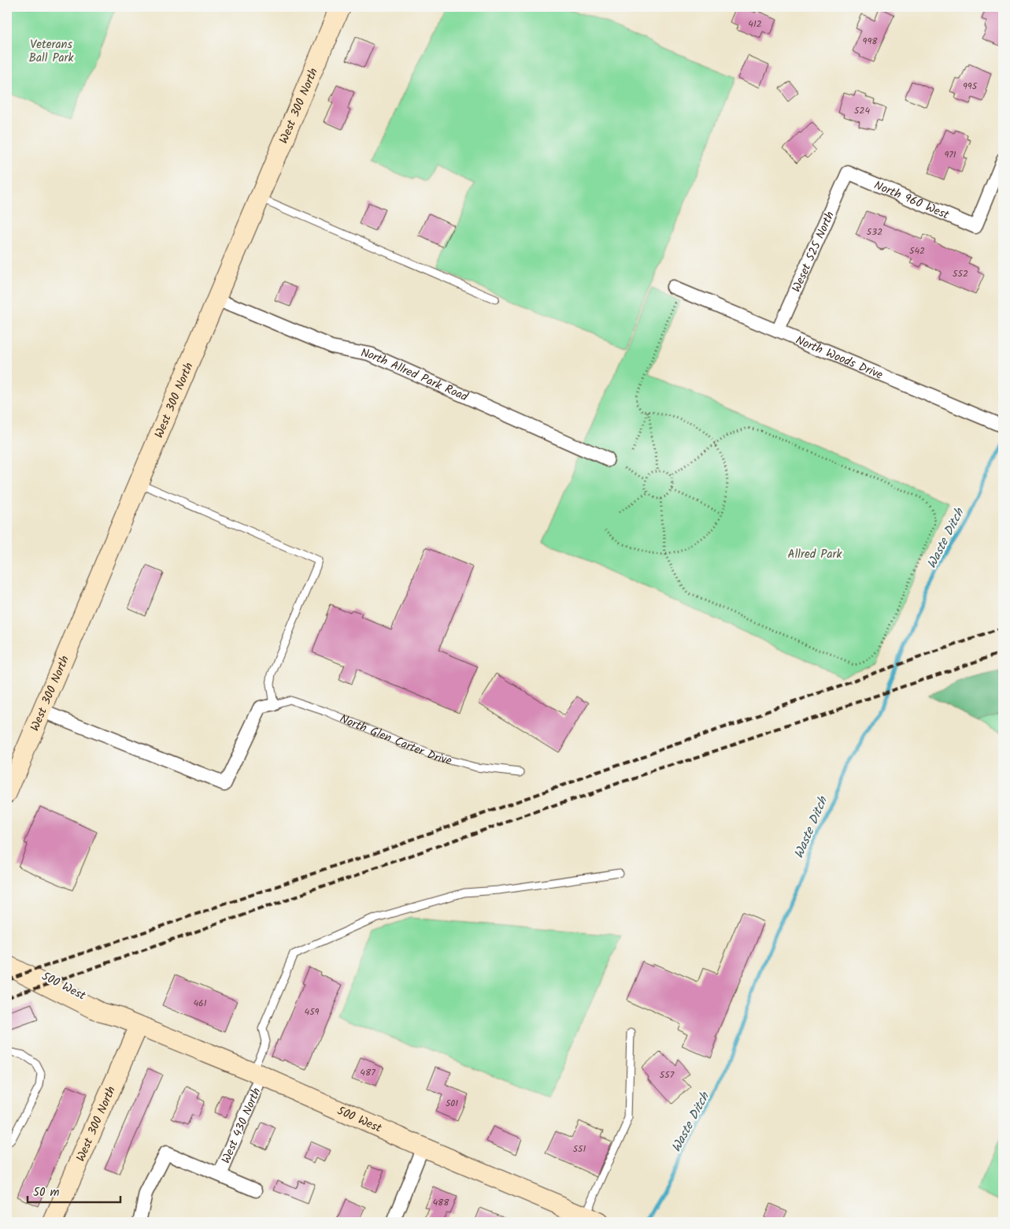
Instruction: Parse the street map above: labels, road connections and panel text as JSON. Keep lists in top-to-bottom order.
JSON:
{
  "streets": {
    "street": [
      "West 300 North",
      "North 960 West",
      "Weset 525 North",
      "North Woods Drive",
      "North Allred Park Road",
      "500 West",
      "West 430 North"
    ],
    "lane": ["North Glen Carter Drive"]
  },
  "crossings": [
    ["West 300 North", "North Allred Park Road"],
    ["West 300 North", "500 West"],
    ["North 960 West", "Weset 525 North"],
    ["Weset 525 North", "North Woods Drive"],
    ["500 West", "West 430 North"]
  ],
  "water": ["Waste Ditch"],
  "parks": ["Veterans Ball Park", "Allred Park"],
  "house_numbers": [
    "412",
    "998",
    "995",
    "524",
    "971",
    "532",
    "542",
    "552",
    "461",
    "459",
    "487",
    "557",
    "501",
    "551",
    "488"
  ],
  "scale_bar": "50 m"
}
